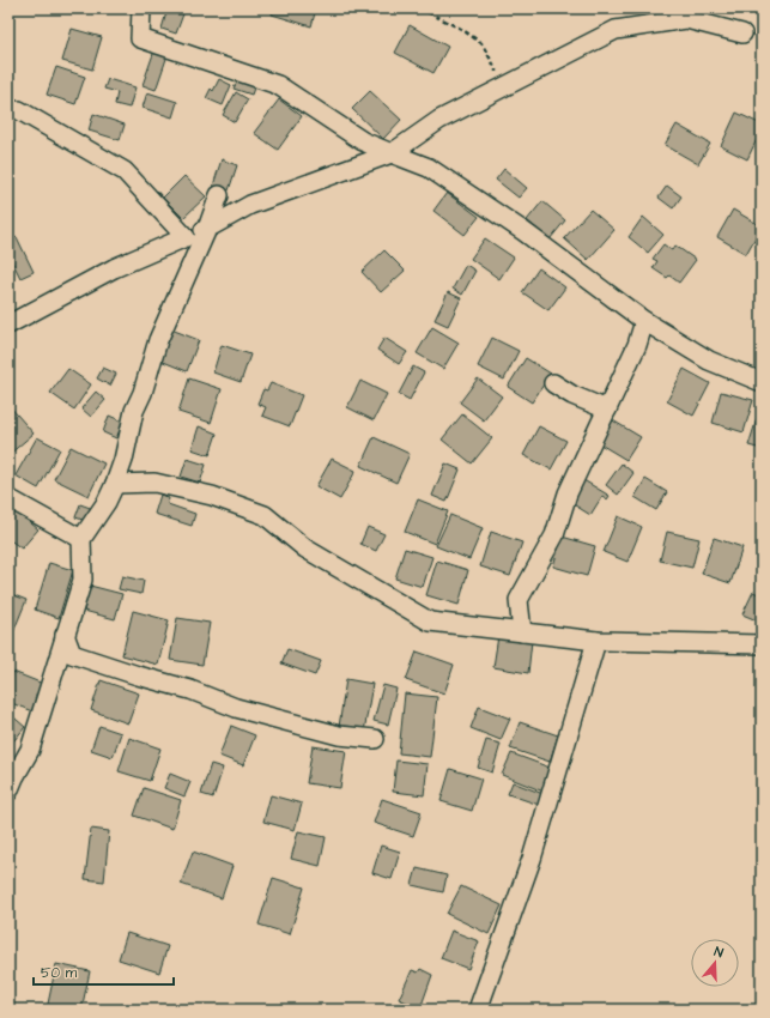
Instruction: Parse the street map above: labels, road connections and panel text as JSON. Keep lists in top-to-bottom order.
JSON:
{
  "scale_bar": "50 m",
  "north": "top"
}
